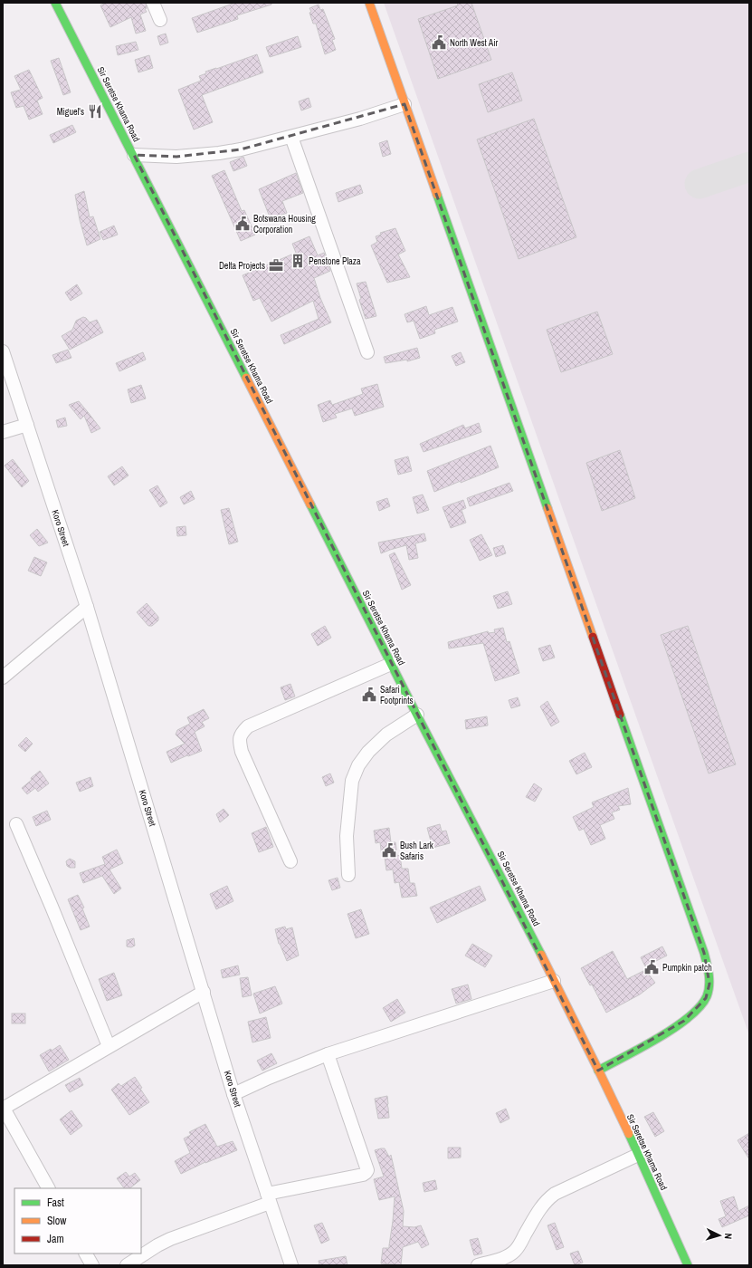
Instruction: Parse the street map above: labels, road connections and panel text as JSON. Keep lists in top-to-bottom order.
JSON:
{
  "streets": {
    "main road": ["Sir Seretse Khama Road"],
    "street": ["Koro Street"]
  },
  "places": {
    "public building": [
      "North West Air",
      "Botswana Housing Corporation",
      "Safari Footprints",
      "Bush Lark Safaris",
      "Pumpkin patch"
    ],
    "restaurant": ["Miguel's"],
    "building": ["Penstone Plaza"],
    "office": ["Delta Projects"]
  },
  "legend": ["Fast", "Slow", "Jam"],
  "north": "right"
}
